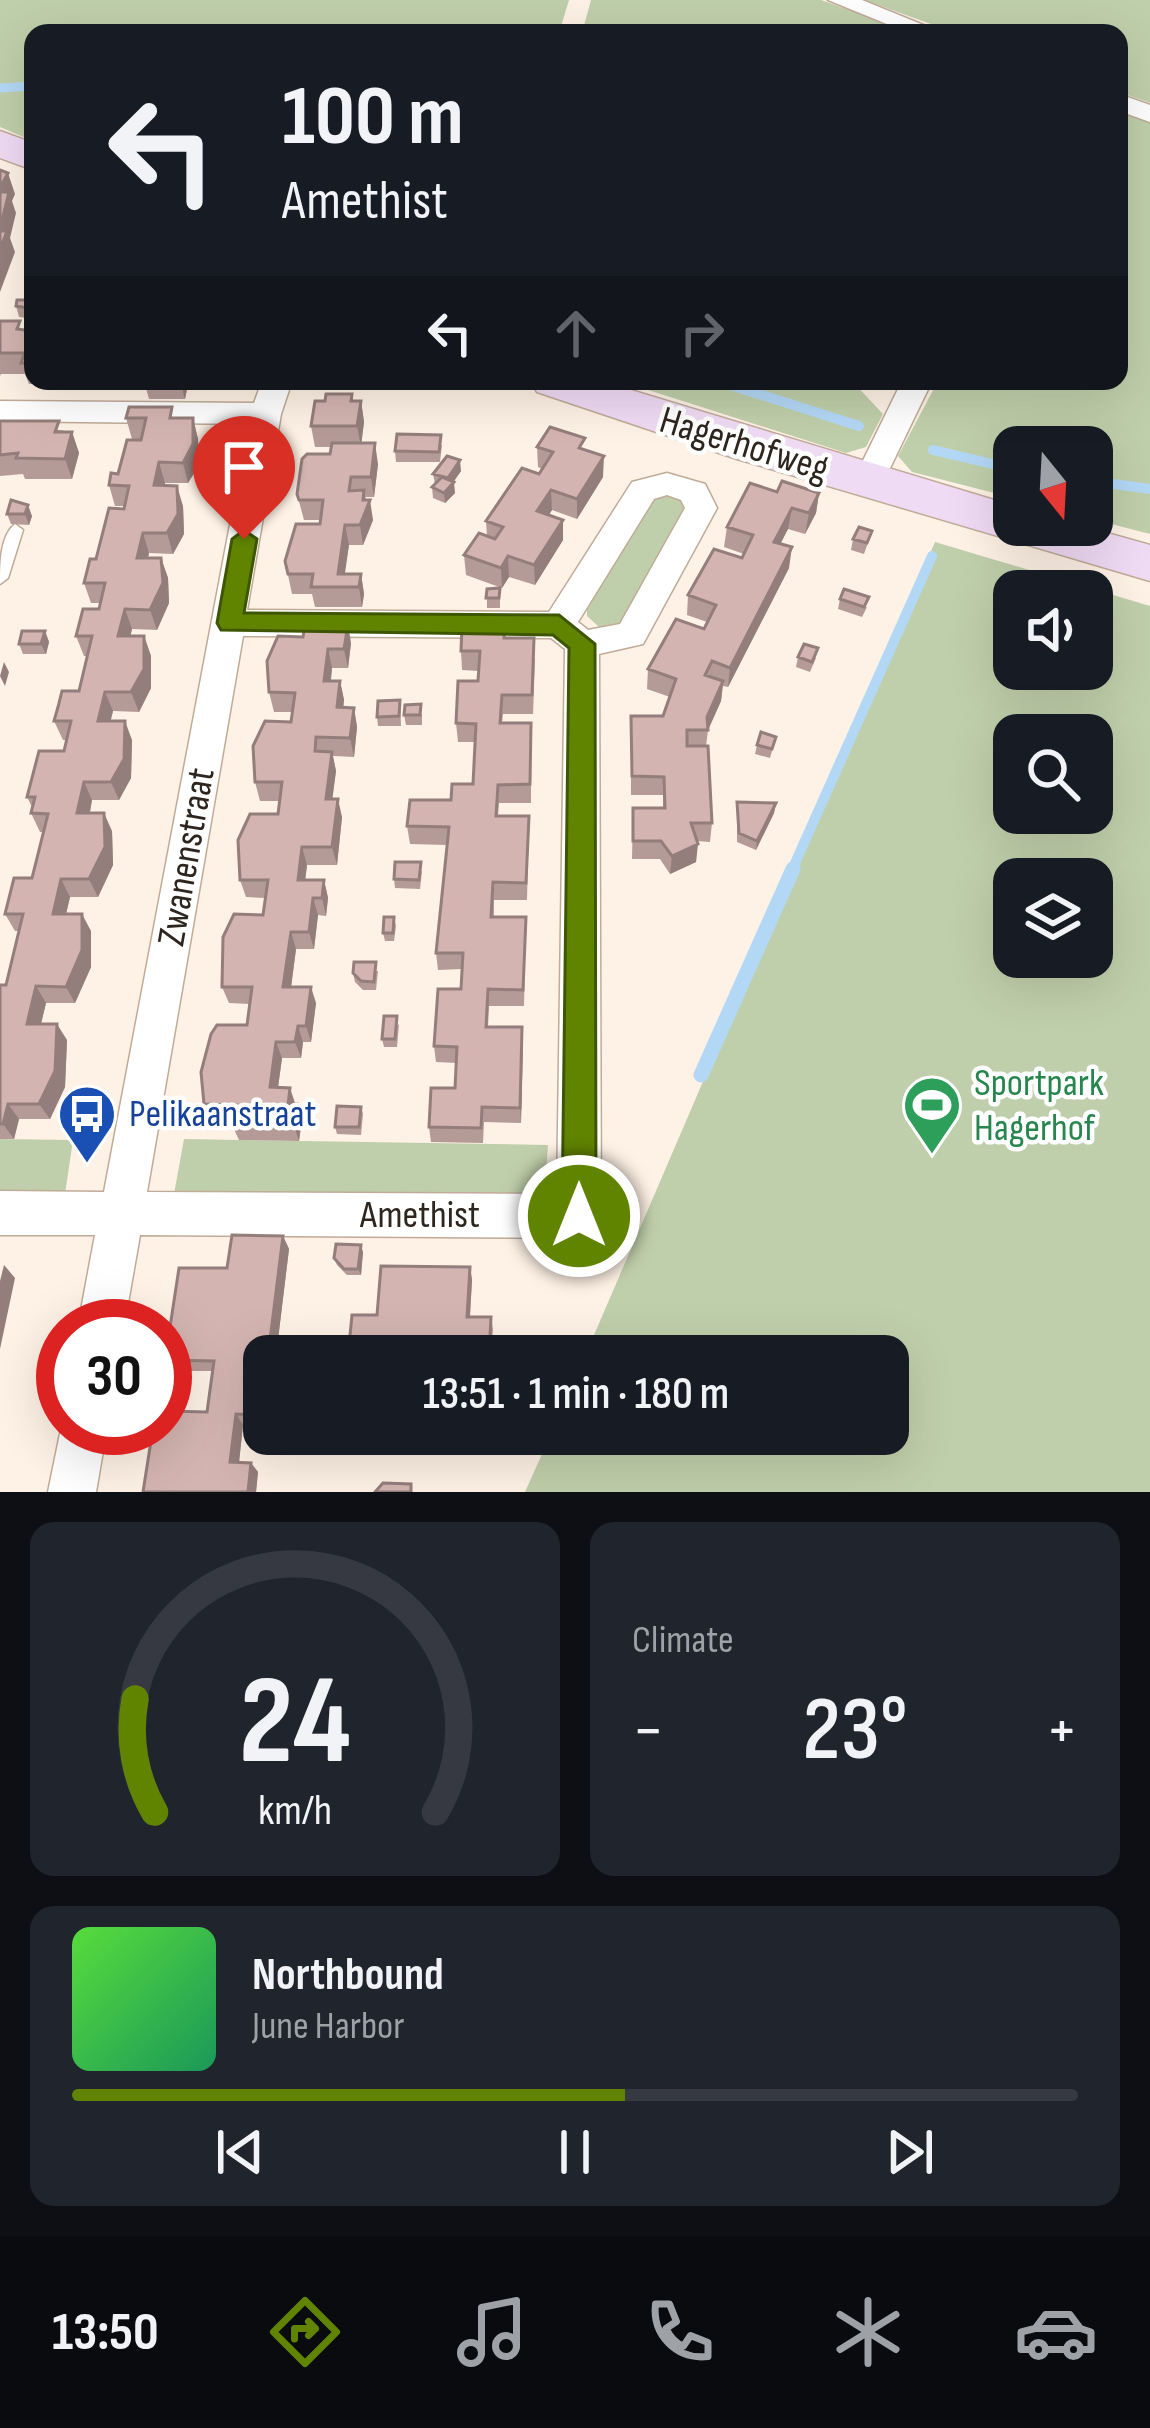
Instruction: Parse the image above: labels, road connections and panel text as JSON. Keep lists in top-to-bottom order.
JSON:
{
  "streets": {
    "street": ["Hagerhofweg", "Zwanenstraat", "Amethist"]
  },
  "crossings": [
    ["Zwanenstraat", "Amethist"]
  ],
  "places": {
    "sports": ["Sportpark Hagerhof"],
    "bus stop": ["Pelikaanstraat"]
  },
  "north": "bottom",
  "page": {
    "turn": ["100 m", "Amethist"],
    "limit": "30",
    "trip": "13:51 · 1 min · 180 m",
    "tile": "Climate",
    "heat": ["−", "23°", "+"],
    "song": ["Northbound", "June Harbor"],
    "tabs": "13:50",
    "gauge": ["24", "km/h"]
  }
}
